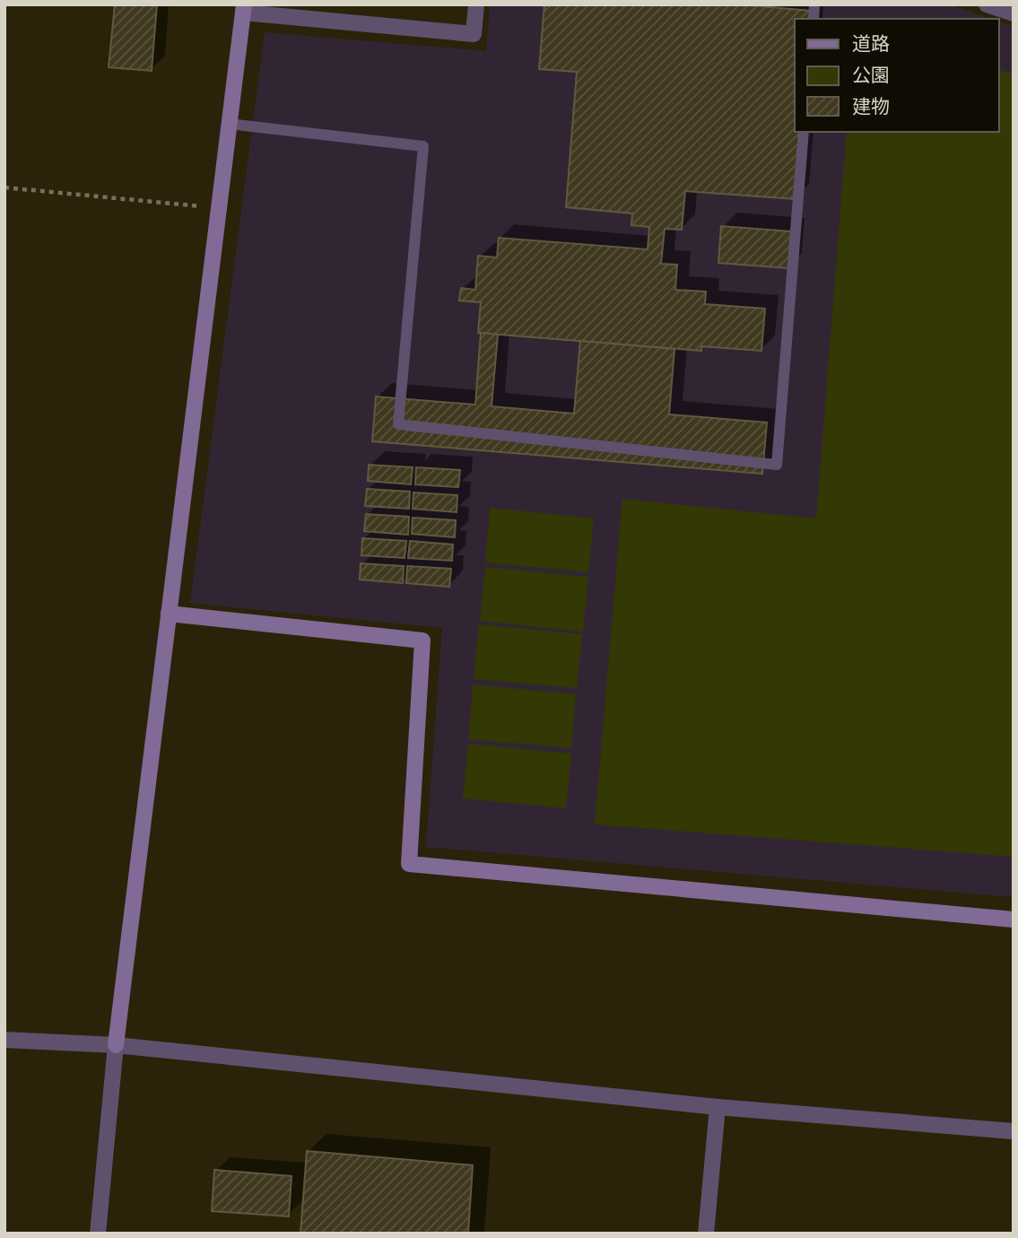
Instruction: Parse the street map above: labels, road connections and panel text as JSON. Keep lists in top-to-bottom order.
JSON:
{
  "legend": ["道路", "公園", "建物"]
}
